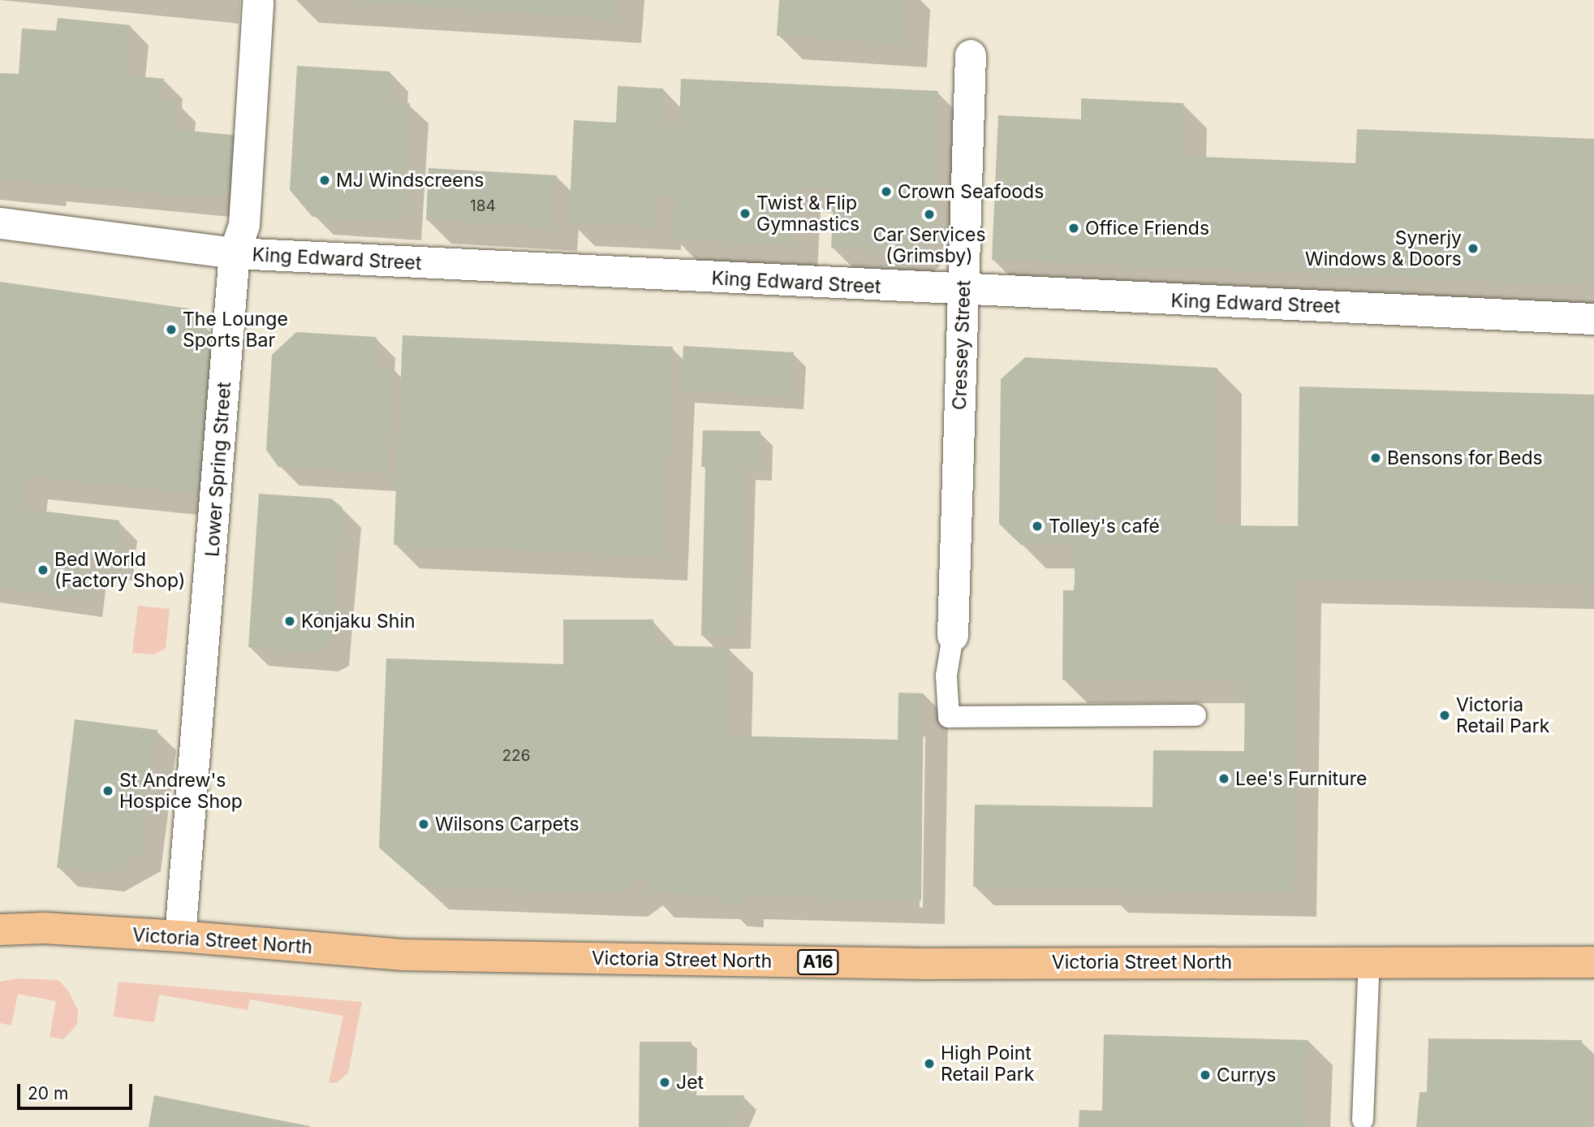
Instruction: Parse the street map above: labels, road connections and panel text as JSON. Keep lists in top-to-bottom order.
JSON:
{
  "streets": {
    "highway": ["Victoria Street North", "A16"],
    "street": ["King Edward Street", "Cressey Street", "Lower Spring Street"]
  },
  "crossings": [
    ["King Edward Street", "Cressey Street"],
    ["King Edward Street", "Lower Spring Street"],
    ["Lower Spring Street", "Victoria Street North"]
  ],
  "places": [
    "MJ Windscreens",
    "Crown Seafoods",
    "Twist & Flip Gymnastics",
    "Car Services (Grimsby)",
    "Office Friends",
    "Synerjy Windows & Doors",
    "The Lounge Sports Bar",
    "Bensons for Beds",
    "Tolley's café",
    "Bed World (Factory Shop)",
    "Konjaku Shin",
    "Victoria Retail Park",
    "Lee's Furniture",
    "St Andrew's Hospice Shop",
    "Wilsons Carpets",
    "High Point Retail Park",
    "Currys",
    "Jet"
  ],
  "house_numbers": ["184", "226"],
  "scale_bar": "20 m"
}
